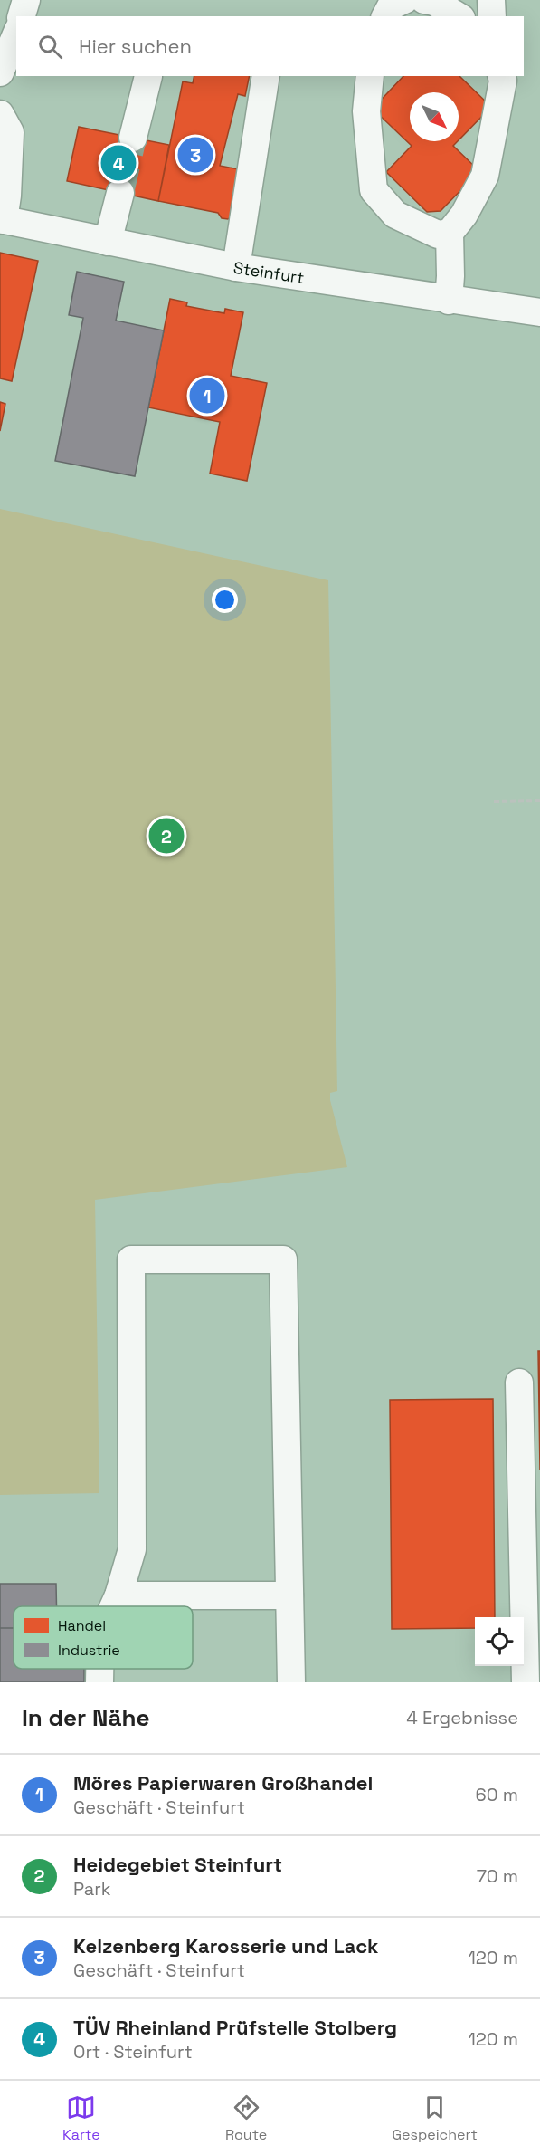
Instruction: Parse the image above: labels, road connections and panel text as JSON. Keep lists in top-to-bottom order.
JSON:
{
  "streets": {
    "street": ["Steinfurt"]
  },
  "legend": ["Handel", "Industrie"],
  "north": "bottom right",
  "page": {
    "search": "Hier suchen",
    "pins": [
      "3",
      "4",
      "1",
      "2"
    ],
    "heading": ["In der Nähe", "4 Ergebnisse"],
    "list": [
      {
        "mark": "1",
        "name": "Möres Papierwaren Großhandel",
        "note": "Geschäft · Steinfurt",
        "value": "60 m"
      },
      {
        "mark": "2",
        "name": "Heidegebiet Steinfurt",
        "note": "Park",
        "value": "70 m"
      },
      {
        "mark": "3",
        "name": "Kelzenberg Karosserie und Lack",
        "note": "Geschäft · Steinfurt",
        "value": "120 m"
      },
      {
        "mark": "4",
        "name": "TÜV Rheinland Prüfstelle Stolberg",
        "note": "Ort · Steinfurt",
        "value": "120 m"
      }
    ],
    "nav": ["Karte", "Route", "Gespeichert"]
  }
}
